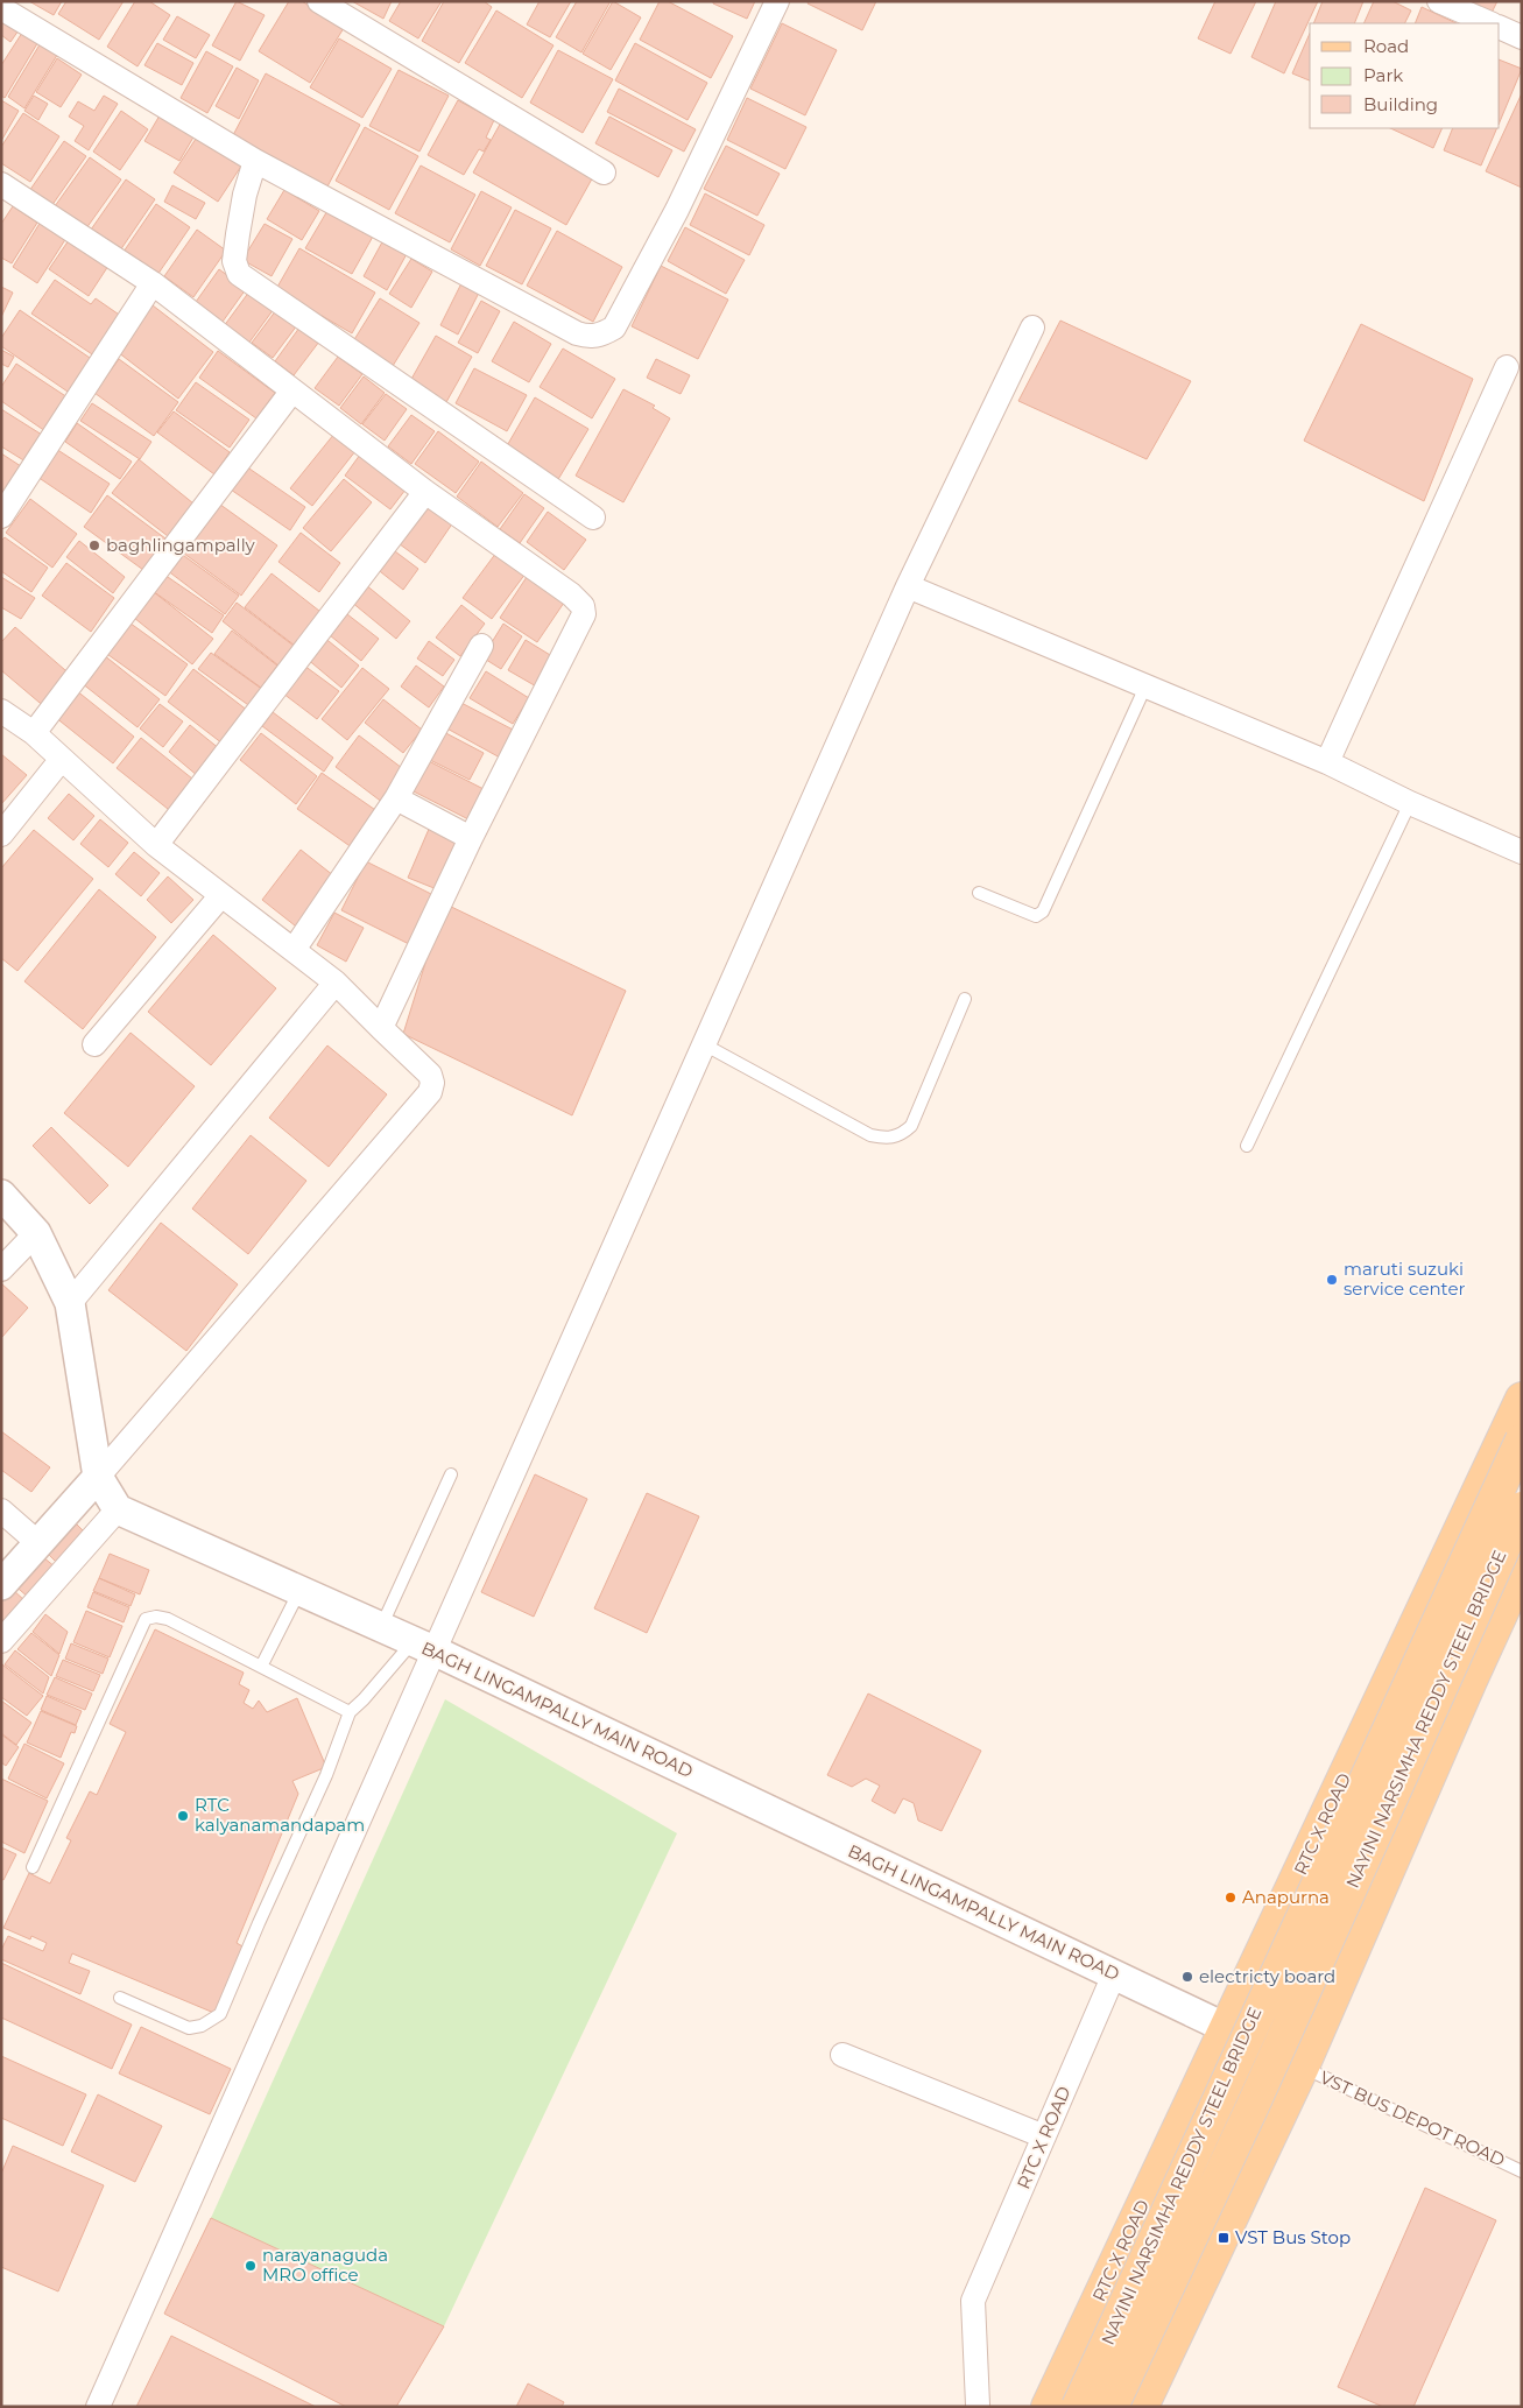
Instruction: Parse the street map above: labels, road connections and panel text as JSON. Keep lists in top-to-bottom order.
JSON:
{
  "streets": {
    "main road": ["NAYINI NARSIMHA REDDY STEEL BRIDGE", "RTC X ROAD"],
    "street": ["BAGH LINGAMPALLY MAIN ROAD"],
    "lane": ["VST BUS DEPOT ROAD"]
  },
  "crossings": [
    ["BAGH LINGAMPALLY MAIN ROAD", "RTC X ROAD"],
    ["BAGH LINGAMPALLY MAIN ROAD", "VST BUS DEPOT ROAD"]
  ],
  "places": {
    "other": [
      "baghlingampally",
      "maruti suzuki service center",
      "RTC kalyanamandapam",
      "Anapurna",
      "electricty board",
      "narayanaguda MRO office"
    ],
    "transit": ["VST Bus Stop"]
  },
  "legend": ["Road", "Park", "Building"]
}
